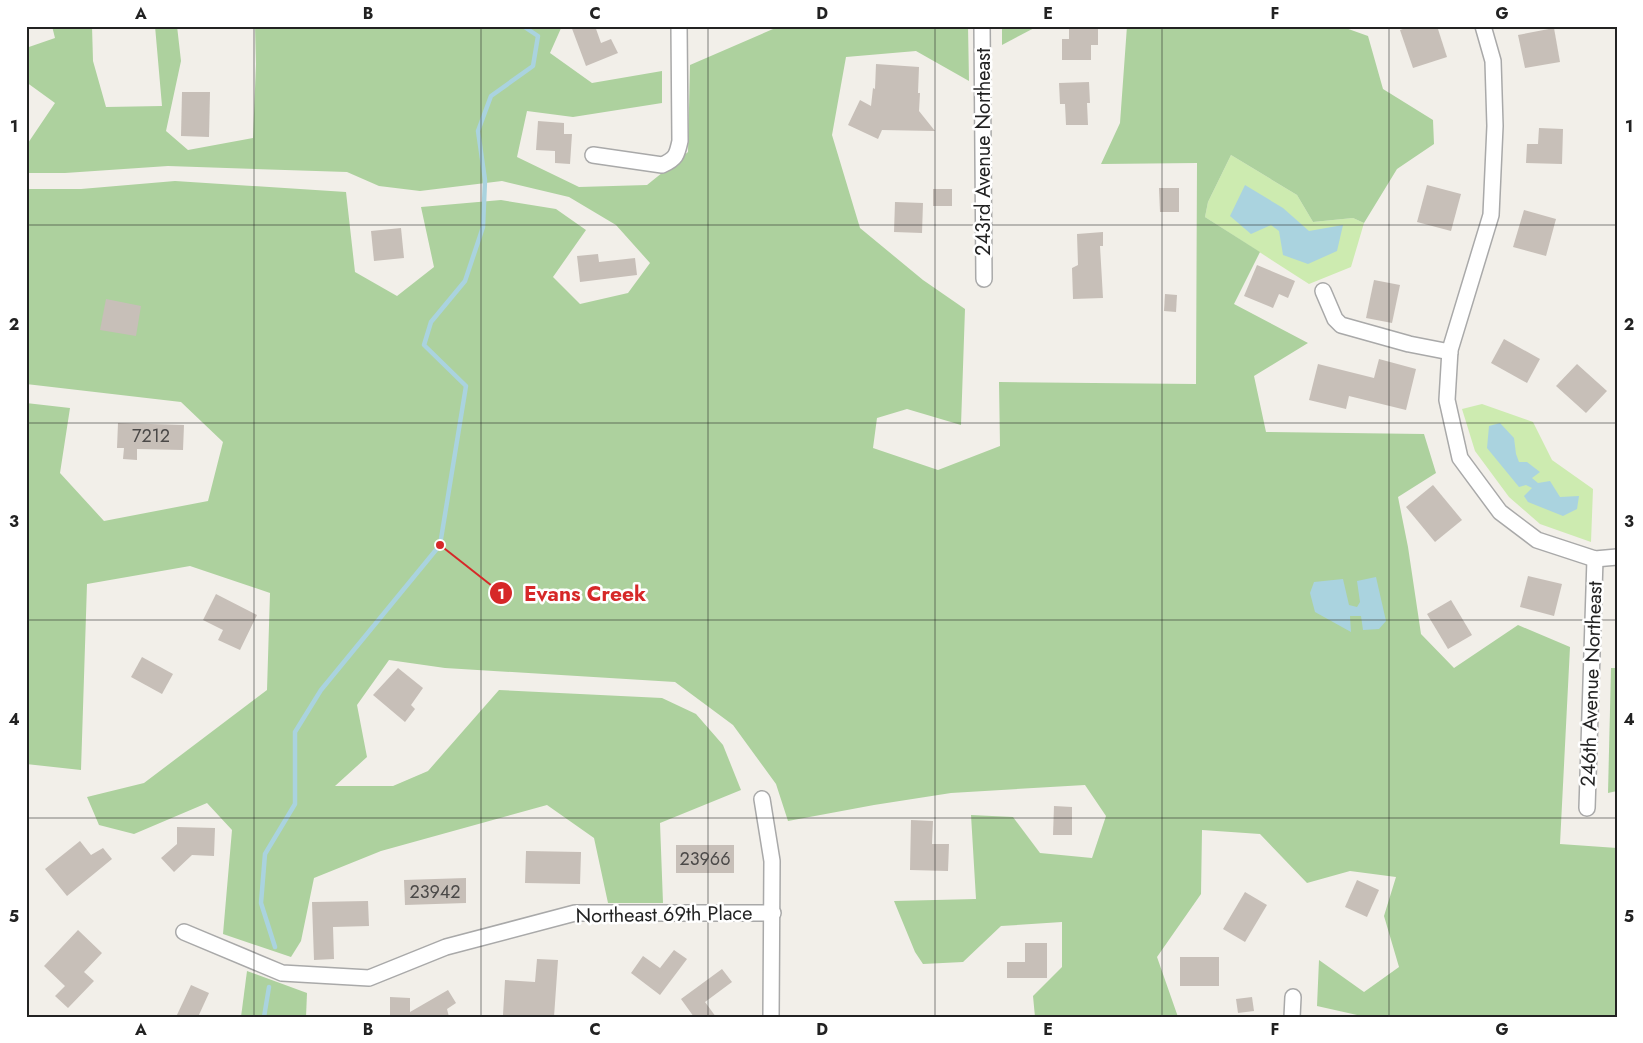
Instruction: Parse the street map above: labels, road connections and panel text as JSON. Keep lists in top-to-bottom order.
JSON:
{
  "streets": {
    "street": ["243rd Avenue Northeast", "246th Avenue Northeast", "Northeast 69th Place"]
  },
  "places": ["Evans Creek"],
  "house_numbers": ["7212", "23966", "23942"],
  "grid": {
    "columns": [
      "A",
      "B",
      "C",
      "D",
      "E",
      "F",
      "G"
    ],
    "rows": [
      "1",
      "2",
      "3",
      "4",
      "5"
    ]
  }
}
